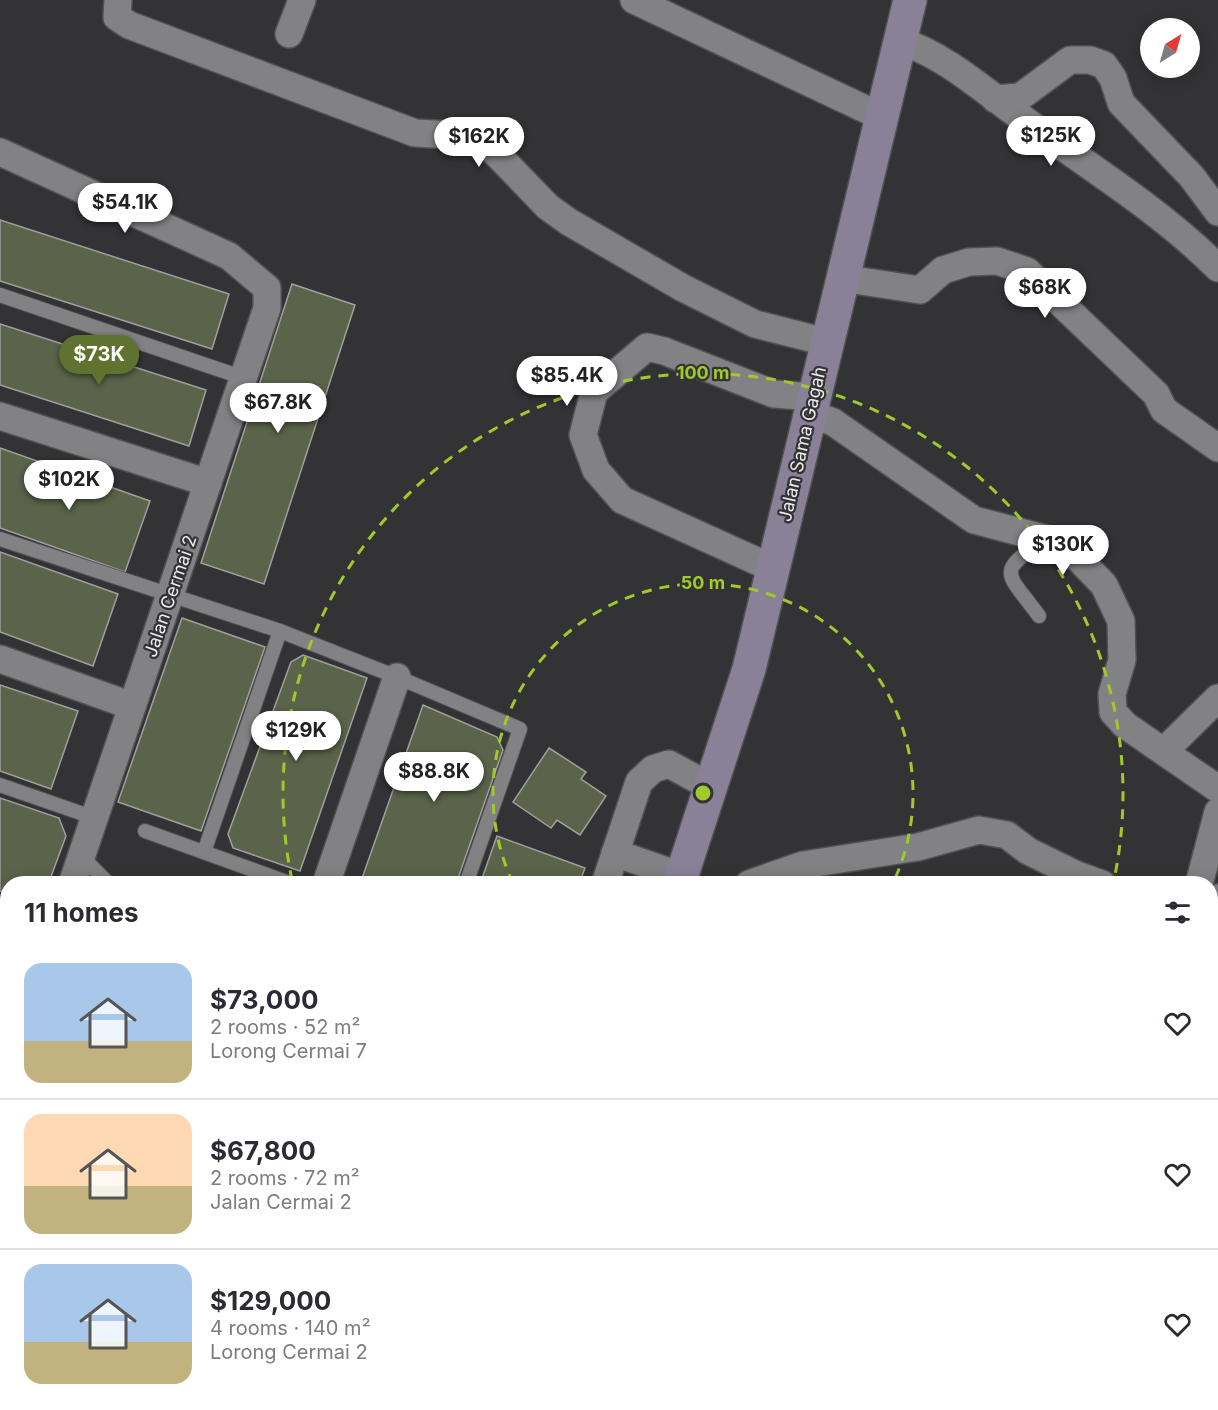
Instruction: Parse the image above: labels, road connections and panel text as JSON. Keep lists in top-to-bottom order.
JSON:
{
  "streets": {
    "street": ["Jalan Sama Gagah", "Jalan Cermai 2"]
  },
  "north": "top right",
  "page": {
    "price": [
      "$125K",
      "$162K",
      "$54.1K",
      "$68K",
      "$73K",
      "$85.4K",
      "$67.8K",
      "$102K",
      "$130K",
      "$129K",
      "$88.8K"
    ],
    "heading": "11 homes",
    "list": [
      {
        "name": "$73,000",
        "note": "2 rooms · 52 m² · Lorong Cermai 7"
      },
      {
        "name": "$67,800",
        "note": "2 rooms · 72 m² · Jalan Cermai 2"
      },
      {
        "name": "$129,000",
        "note": "4 rooms · 140 m² · Lorong Cermai 2"
      }
    ]
  },
  "rings": ["100 m", "50 m"]
}
